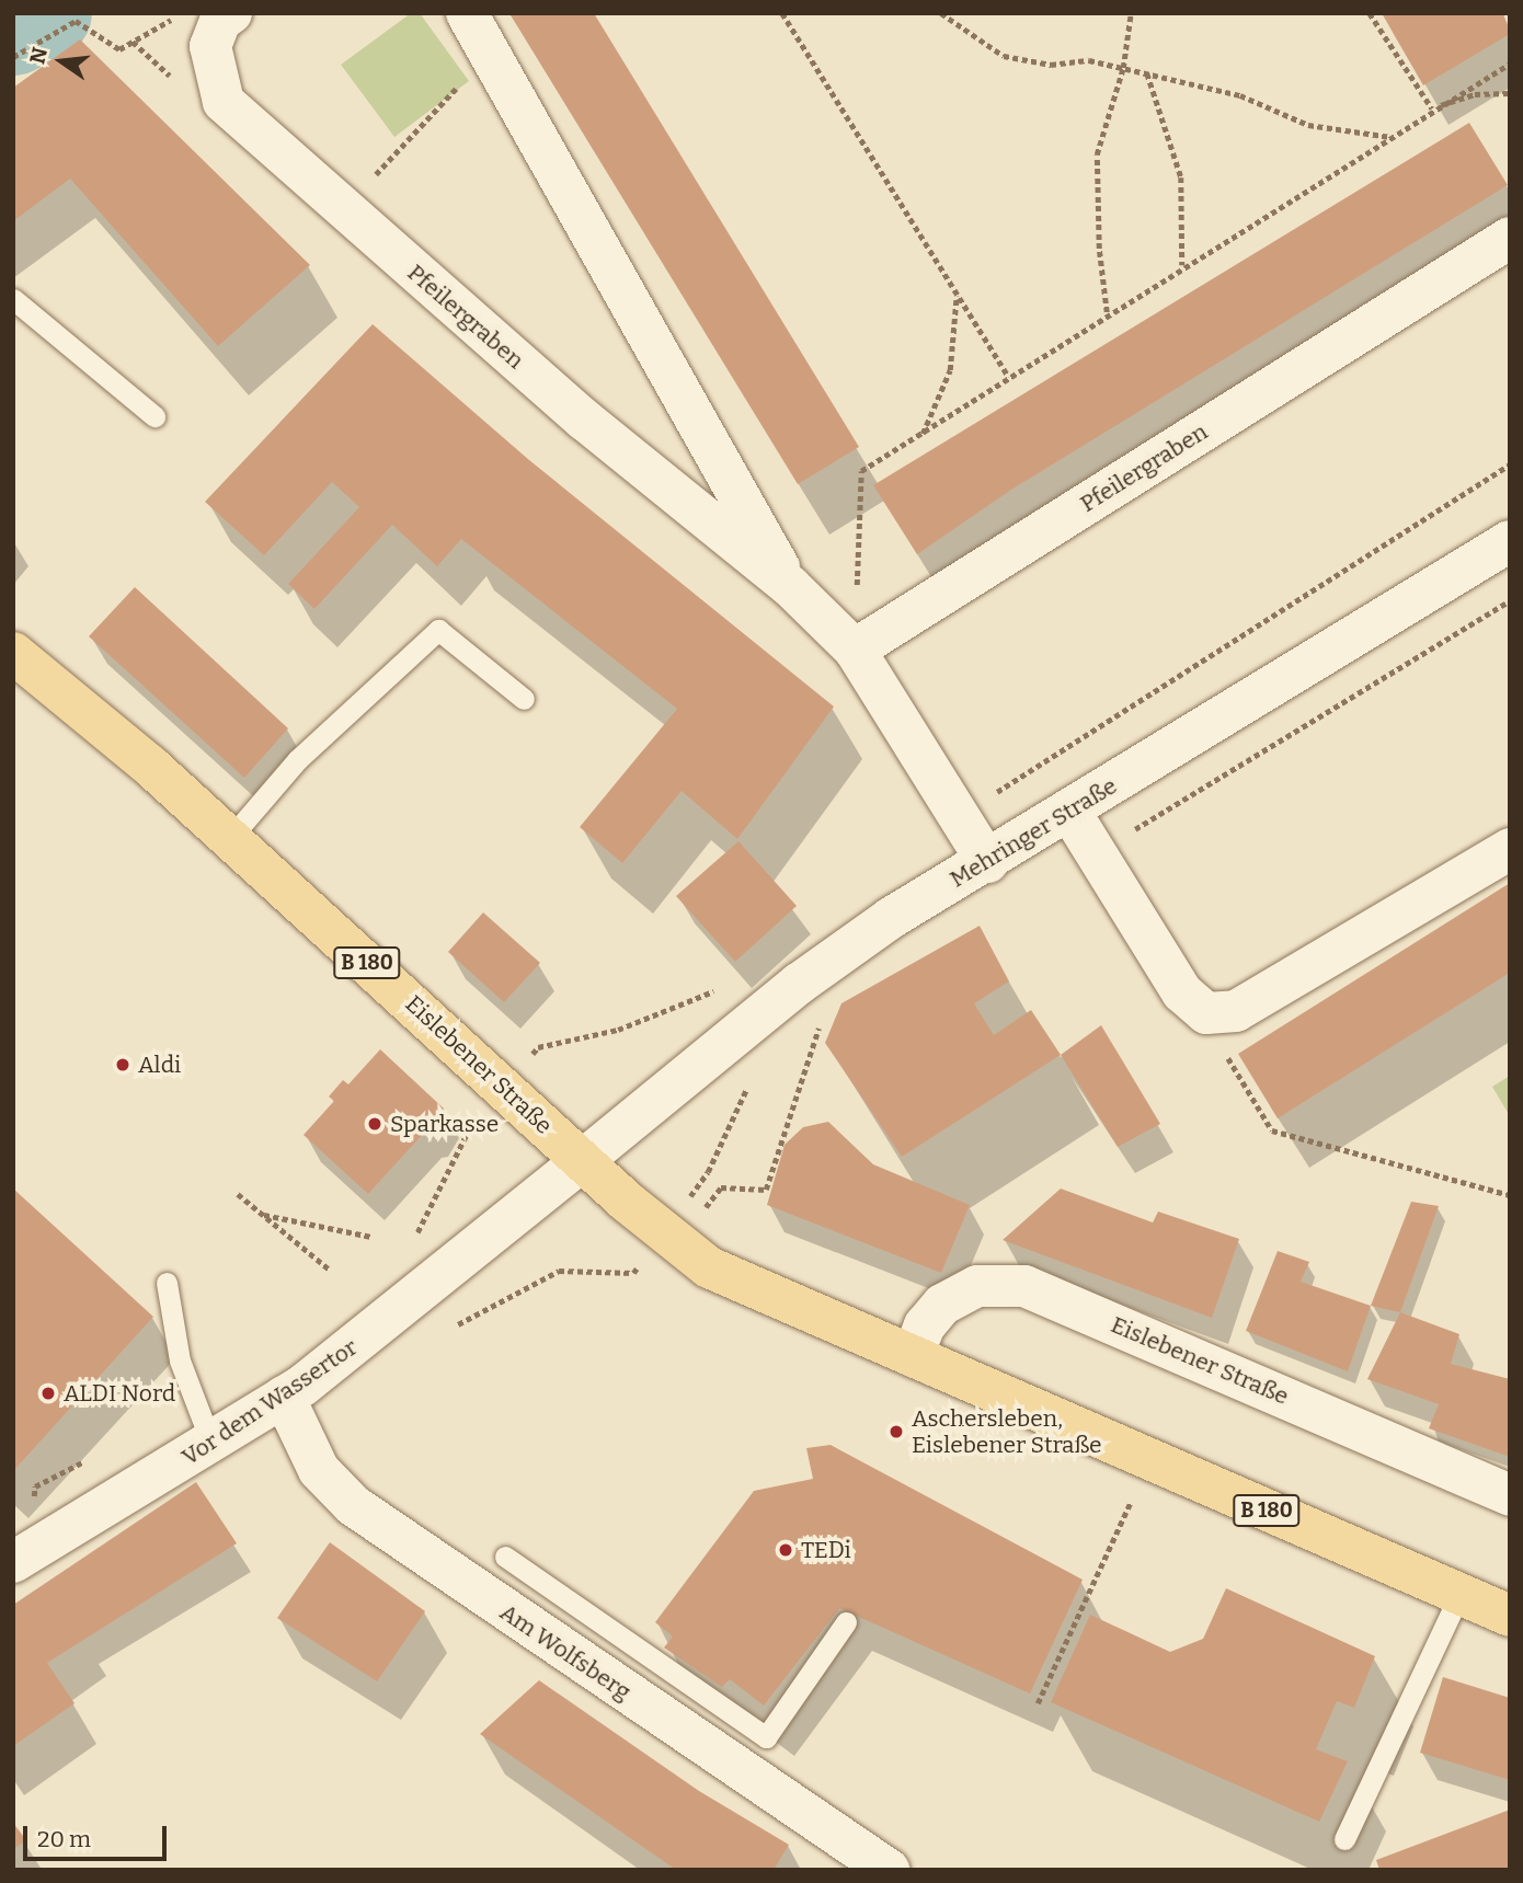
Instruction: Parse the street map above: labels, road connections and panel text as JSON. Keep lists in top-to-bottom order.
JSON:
{
  "streets": {
    "main road": ["B 180", "Eislebener Straße"],
    "street": [
      "Pfeilergraben",
      "Mehringer Straße",
      "Vor dem Wassertor",
      "Am Wolfsberg"
    ]
  },
  "crossings": [
    ["Mehringer Straße", "Eislebener Straße"],
    ["Mehringer Straße", "Vor dem Wassertor"],
    ["Eislebener Straße", "Vor dem Wassertor"],
    ["Vor dem Wassertor", "Am Wolfsberg"]
  ],
  "places": [
    "Aldi",
    "Sparkasse",
    "ALDI Nord",
    "Aschersleben, Eislebener Straße",
    "TEDi"
  ],
  "scale_bar": "20 m",
  "north": "left"
}
